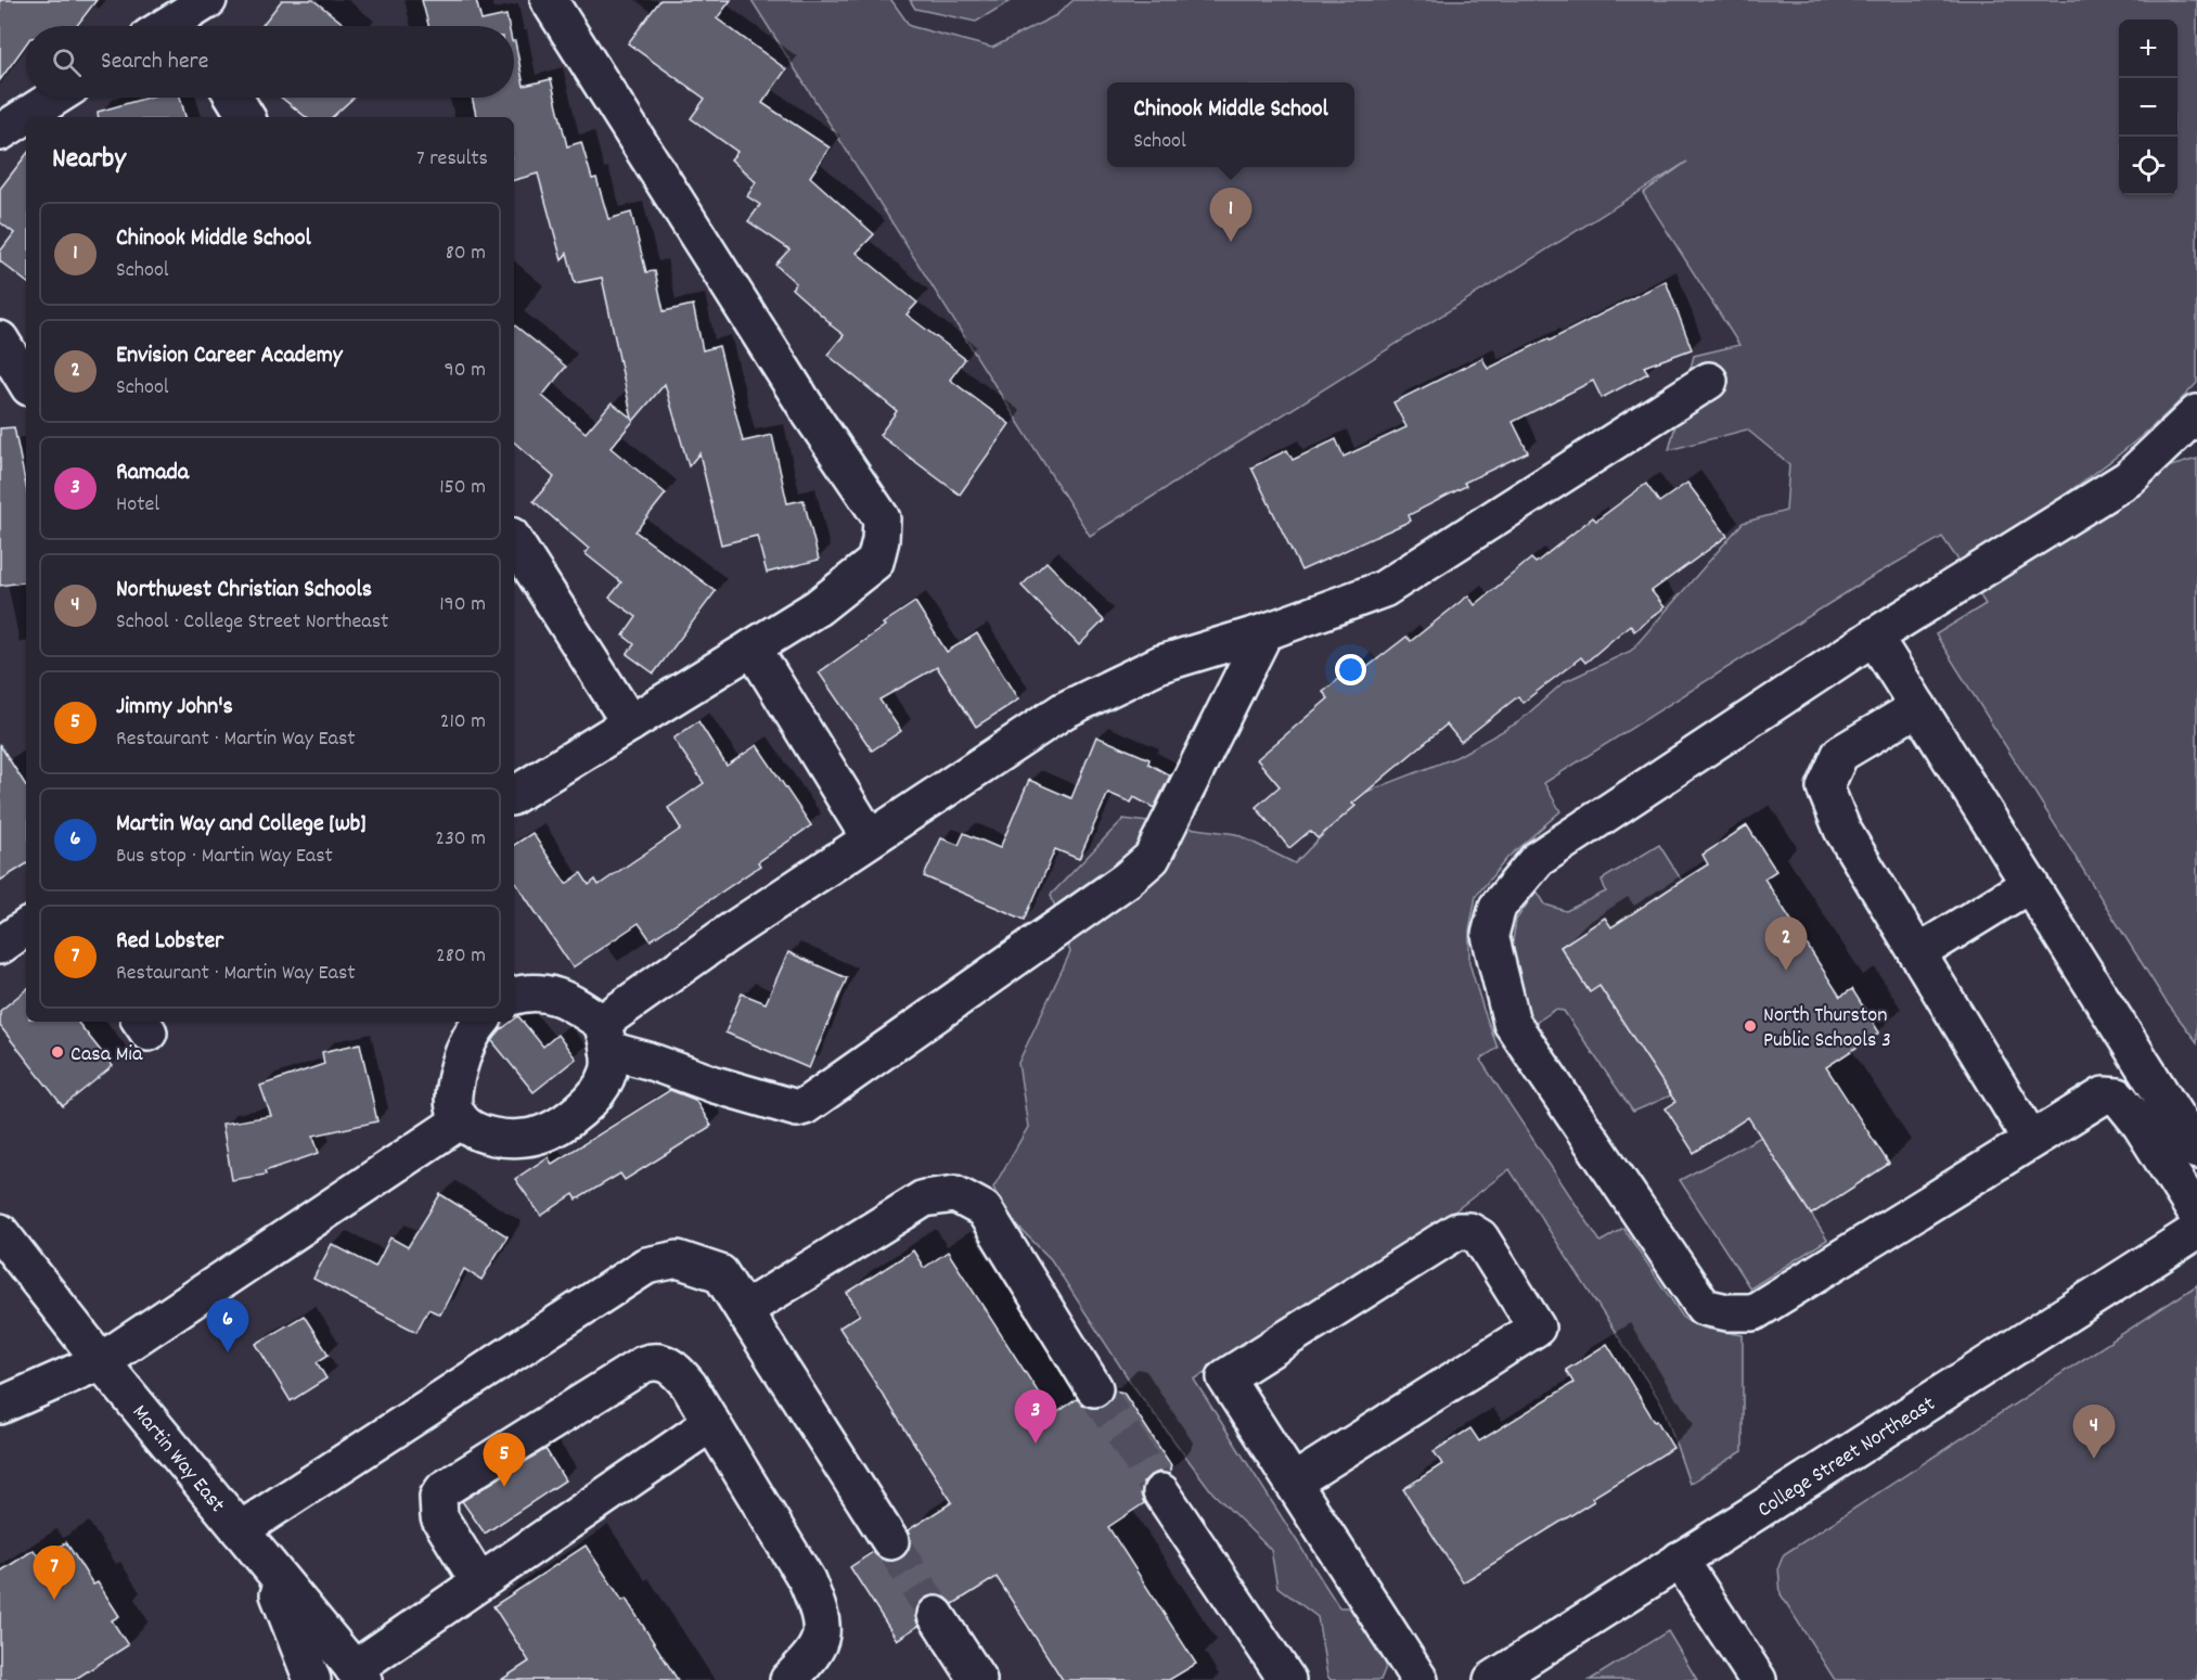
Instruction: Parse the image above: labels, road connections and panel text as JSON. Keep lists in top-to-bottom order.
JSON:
{
  "streets": {
    "street": ["College Street Northeast", "Martin Way East"]
  },
  "places": ["North Thurston Public Schools 3", "Casa Mia"],
  "page": {
    "map_buttons": ["+", "−"],
    "search": "Search here",
    "popup": ["Chinook Middle School", "School"],
    "heading": ["Nearby", "7 results"],
    "pins": [
      "1",
      "2",
      "6",
      "3",
      "4",
      "5",
      "7"
    ],
    "list": [
      {
        "mark": "1",
        "name": "Chinook Middle School",
        "note": "School",
        "value": "80 m"
      },
      {
        "mark": "2",
        "name": "Envision Career Academy",
        "note": "School",
        "value": "90 m"
      },
      {
        "mark": "3",
        "name": "Ramada",
        "note": "Hotel",
        "value": "150 m"
      },
      {
        "mark": "4",
        "name": "Northwest Christian Schools",
        "note": "School · College Street Northeast",
        "value": "190 m"
      },
      {
        "mark": "5",
        "name": "Jimmy John's",
        "note": "Restaurant · Martin Way East",
        "value": "210 m"
      },
      {
        "mark": "6",
        "name": "Martin Way and College [wb]",
        "note": "Bus stop · Martin Way East",
        "value": "230 m"
      },
      {
        "mark": "7",
        "name": "Red Lobster",
        "note": "Restaurant · Martin Way East",
        "value": "280 m"
      }
    ]
  }
}
